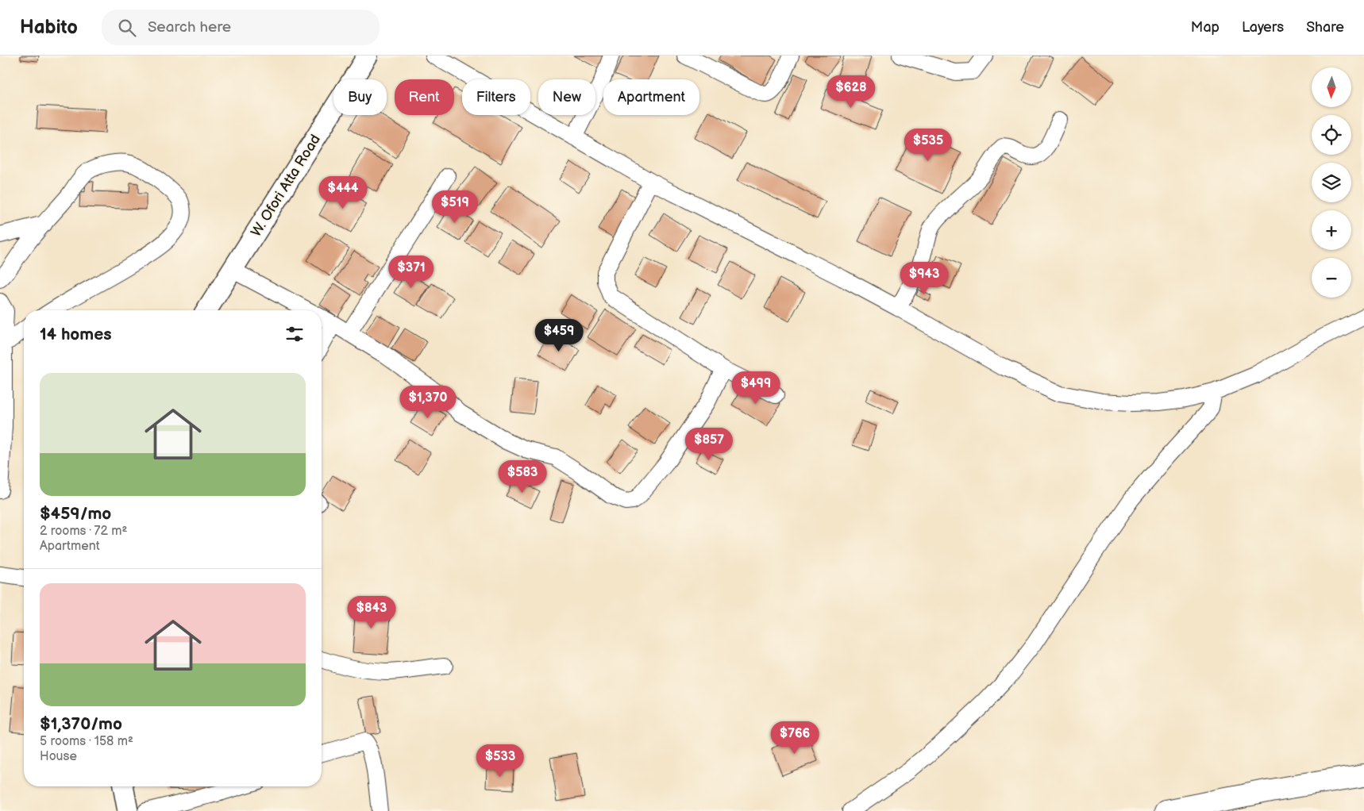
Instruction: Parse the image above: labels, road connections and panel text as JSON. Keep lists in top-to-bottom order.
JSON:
{
  "streets": {
    "main road": ["W. Ofori Atta Road"]
  },
  "north": "bottom",
  "page": {
    "header": "Habito",
    "search": "Search here",
    "nav": ["Map", "Layers", "Share"],
    "map_buttons": ["+", "−"],
    "price": [
      "$628",
      "$535",
      "$444",
      "$519",
      "$371",
      "$943",
      "$459",
      "$499",
      "$1,370",
      "$857",
      "$583",
      "$843",
      "$766",
      "$533"
    ],
    "chip": [
      "Buy",
      "Rent",
      "Filters",
      "New",
      "Apartment"
    ],
    "heading": "14 homes",
    "list": [
      {
        "name": "$459/mo",
        "note": "2 rooms · 72 m² · Apartment"
      },
      {
        "name": "$1,370/mo",
        "note": "5 rooms · 158 m² · House"
      }
    ]
  }
}
